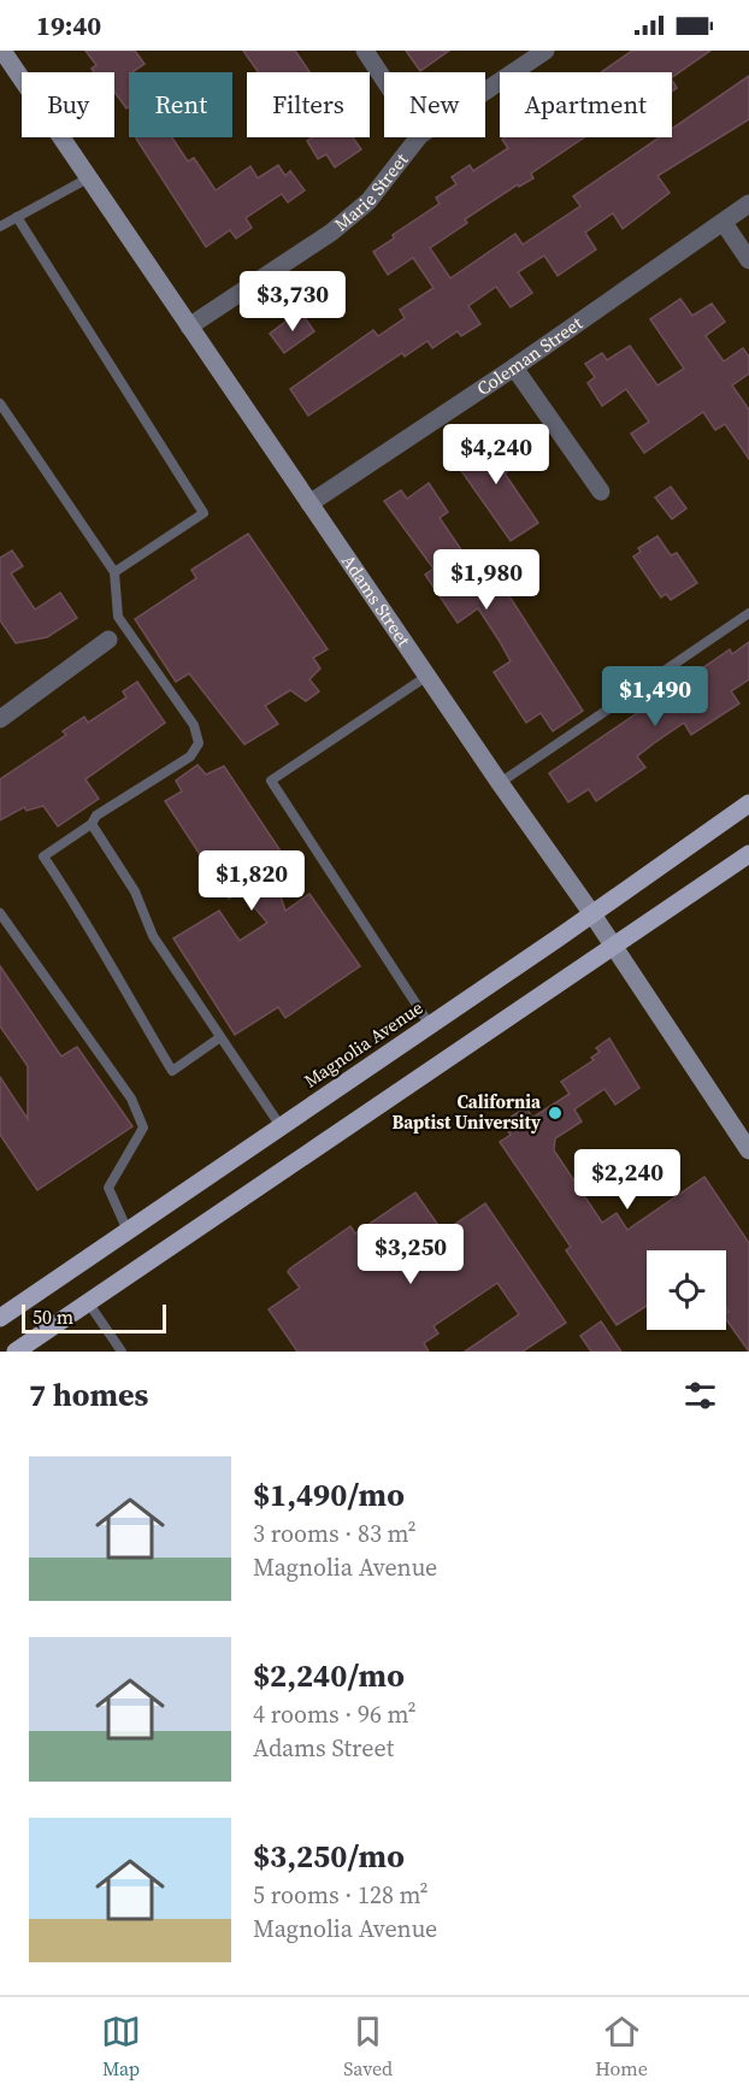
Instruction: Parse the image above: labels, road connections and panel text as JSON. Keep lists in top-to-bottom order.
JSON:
{
  "streets": {
    "main road": ["Adams Street", "Magnolia Avenue"],
    "street": ["Marie Street", "Coleman Street"]
  },
  "crossings": [
    ["Marie Street", "Adams Street"],
    ["Coleman Street", "Adams Street"],
    ["Adams Street", "Magnolia Avenue"]
  ],
  "places": ["California Baptist University"],
  "scale_bar": "50 m",
  "page": {
    "status": "19:40",
    "chip": [
      "Buy",
      "Rent",
      "Filters",
      "New",
      "Apartment"
    ],
    "price": [
      "$3,730",
      "$4,240",
      "$1,980",
      "$1,490",
      "$1,820",
      "$2,240",
      "$3,250"
    ],
    "scale": "50 m",
    "heading": "7 homes",
    "list": [
      {
        "name": "$1,490/mo",
        "note": "3 rooms · 83 m² · Magnolia Avenue"
      },
      {
        "name": "$2,240/mo",
        "note": "4 rooms · 96 m² · Adams Street"
      },
      {
        "name": "$3,250/mo",
        "note": "5 rooms · 128 m² · Magnolia Avenue"
      }
    ],
    "tabs": ["Map", "Saved", "Home"]
  }
}
